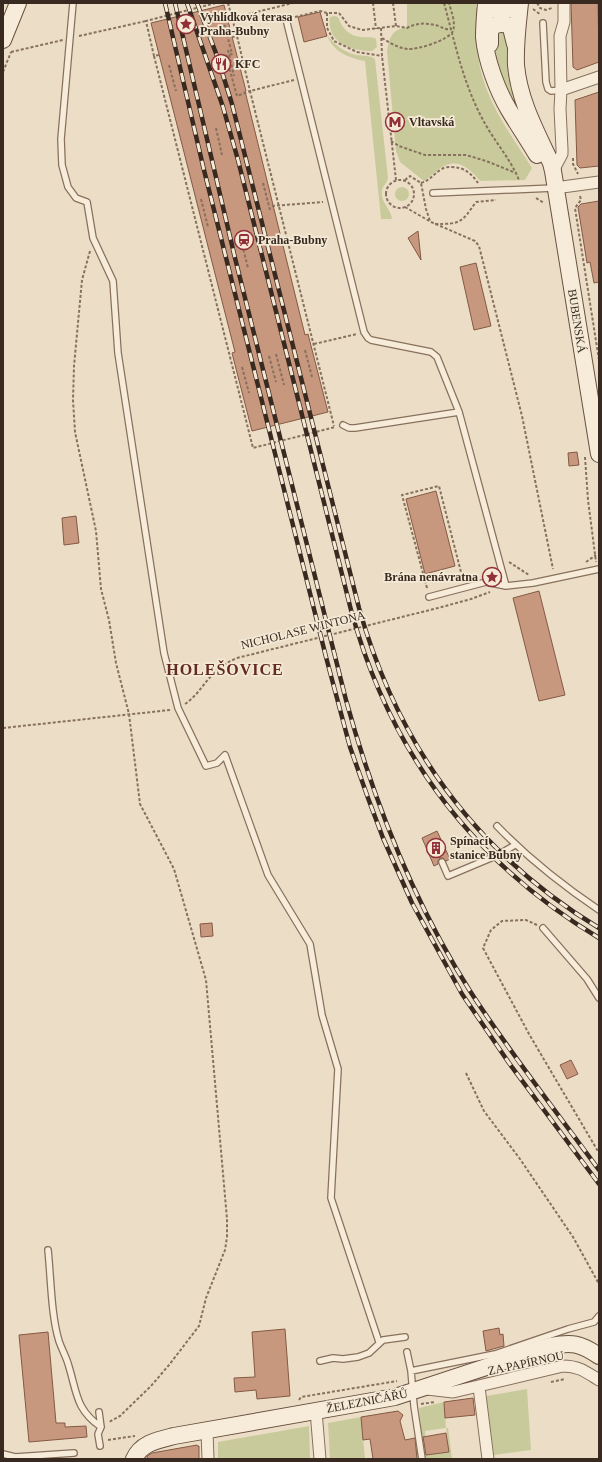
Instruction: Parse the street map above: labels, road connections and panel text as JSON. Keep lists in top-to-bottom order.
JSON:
{
  "streets": {
    "main road": ["BUBENSKÁ", "ŽELEZNIČÁŘŮ"],
    "street": ["ZA PAPÍRNOU"],
    "path": ["NICHOLASE WINTONA"]
  },
  "crossings": [
    ["ZA PAPÍRNOU", "ŽELEZNIČÁŘŮ"]
  ],
  "districts": ["HOLEŠOVICE"],
  "places": {
    "place": ["Vyhlídková terasa Praha-Bubny", "Brána nenávratna"],
    "restaurant": ["KFC"],
    "metro station": ["Vltavská"],
    "station": ["Praha-Bubny"],
    "building": ["Spínací stanice Bubny"]
  }
}
